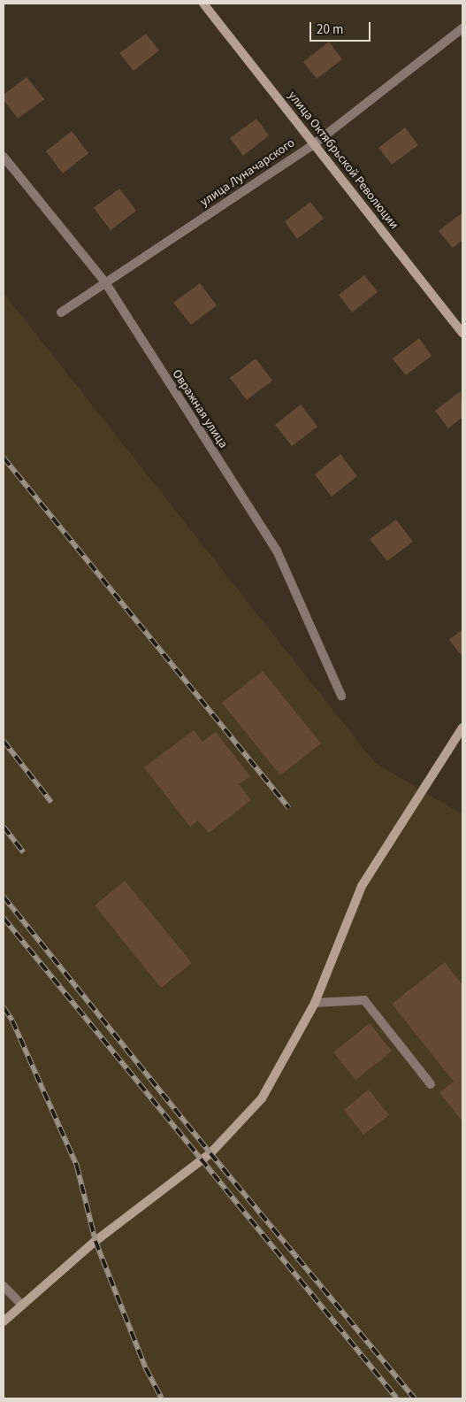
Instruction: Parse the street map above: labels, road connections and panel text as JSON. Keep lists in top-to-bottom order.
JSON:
{
  "streets": {
    "street": ["улица Октябрьской Революции", "улица Луначарского", "Овражная улица"]
  },
  "crossings": [
    ["улица Октябрьской Революции", "улица Луначарского"],
    ["улица Луначарского", "Овражная улица"]
  ],
  "scale_bar": "20 m"
}
